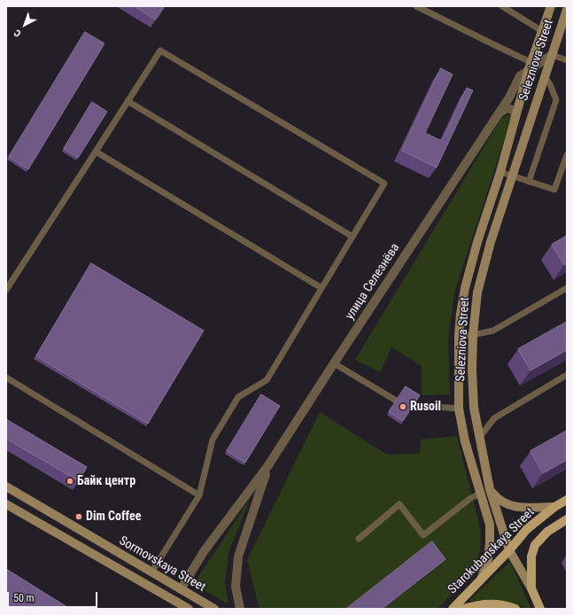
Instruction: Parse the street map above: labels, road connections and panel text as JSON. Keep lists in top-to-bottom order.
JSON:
{
  "streets": {
    "main road": ["Selezniova Street", "Starokubanskaya Street", "Sormovskaya Street"],
    "street": ["улица Селезнёва"]
  },
  "crossings": [
    ["Selezniova Street", "улица Селезнёва"],
    ["Selezniova Street", "Starokubanskaya Street"]
  ],
  "places": ["Rusoil", "Байк центр", "Dim Coffee"],
  "scale_bar": "50 m",
  "north": "bottom left"
}
